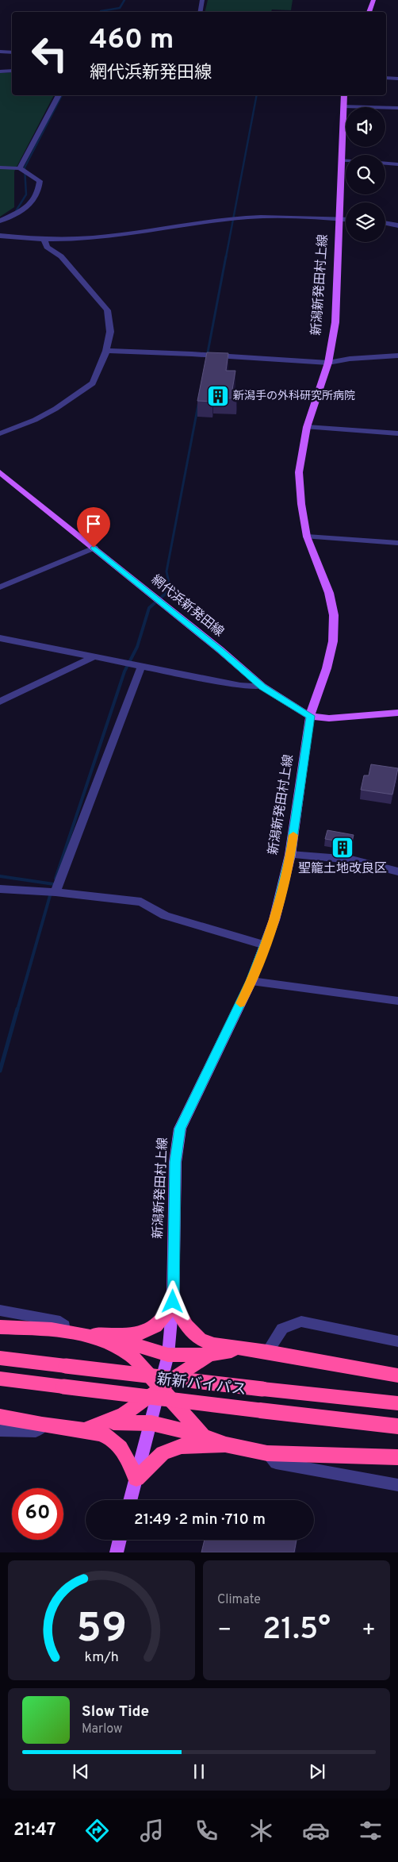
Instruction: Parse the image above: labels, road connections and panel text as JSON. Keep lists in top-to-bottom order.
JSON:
{
  "streets": {
    "highway": ["新新バイパス"],
    "main road": ["新潟新発田村上線", "網代浜新発田線"]
  },
  "crossings": [
    ["新潟新発田村上線", "網代浜新発田線"]
  ],
  "places": {
    "building": ["新潟手の外科研究所病院", "聖籠土地改良区"]
  },
  "page": {
    "turn": ["460 m", "網代浜新発田線"],
    "limit": "60",
    "trip": "21:49 · 2 min · 710 m",
    "tile": "Climate",
    "heat": ["−", "21.5°", "+"],
    "song": ["Slow Tide", "Marlow"],
    "tabs": "21:47",
    "gauge": ["59", "km/h"]
  }
}
